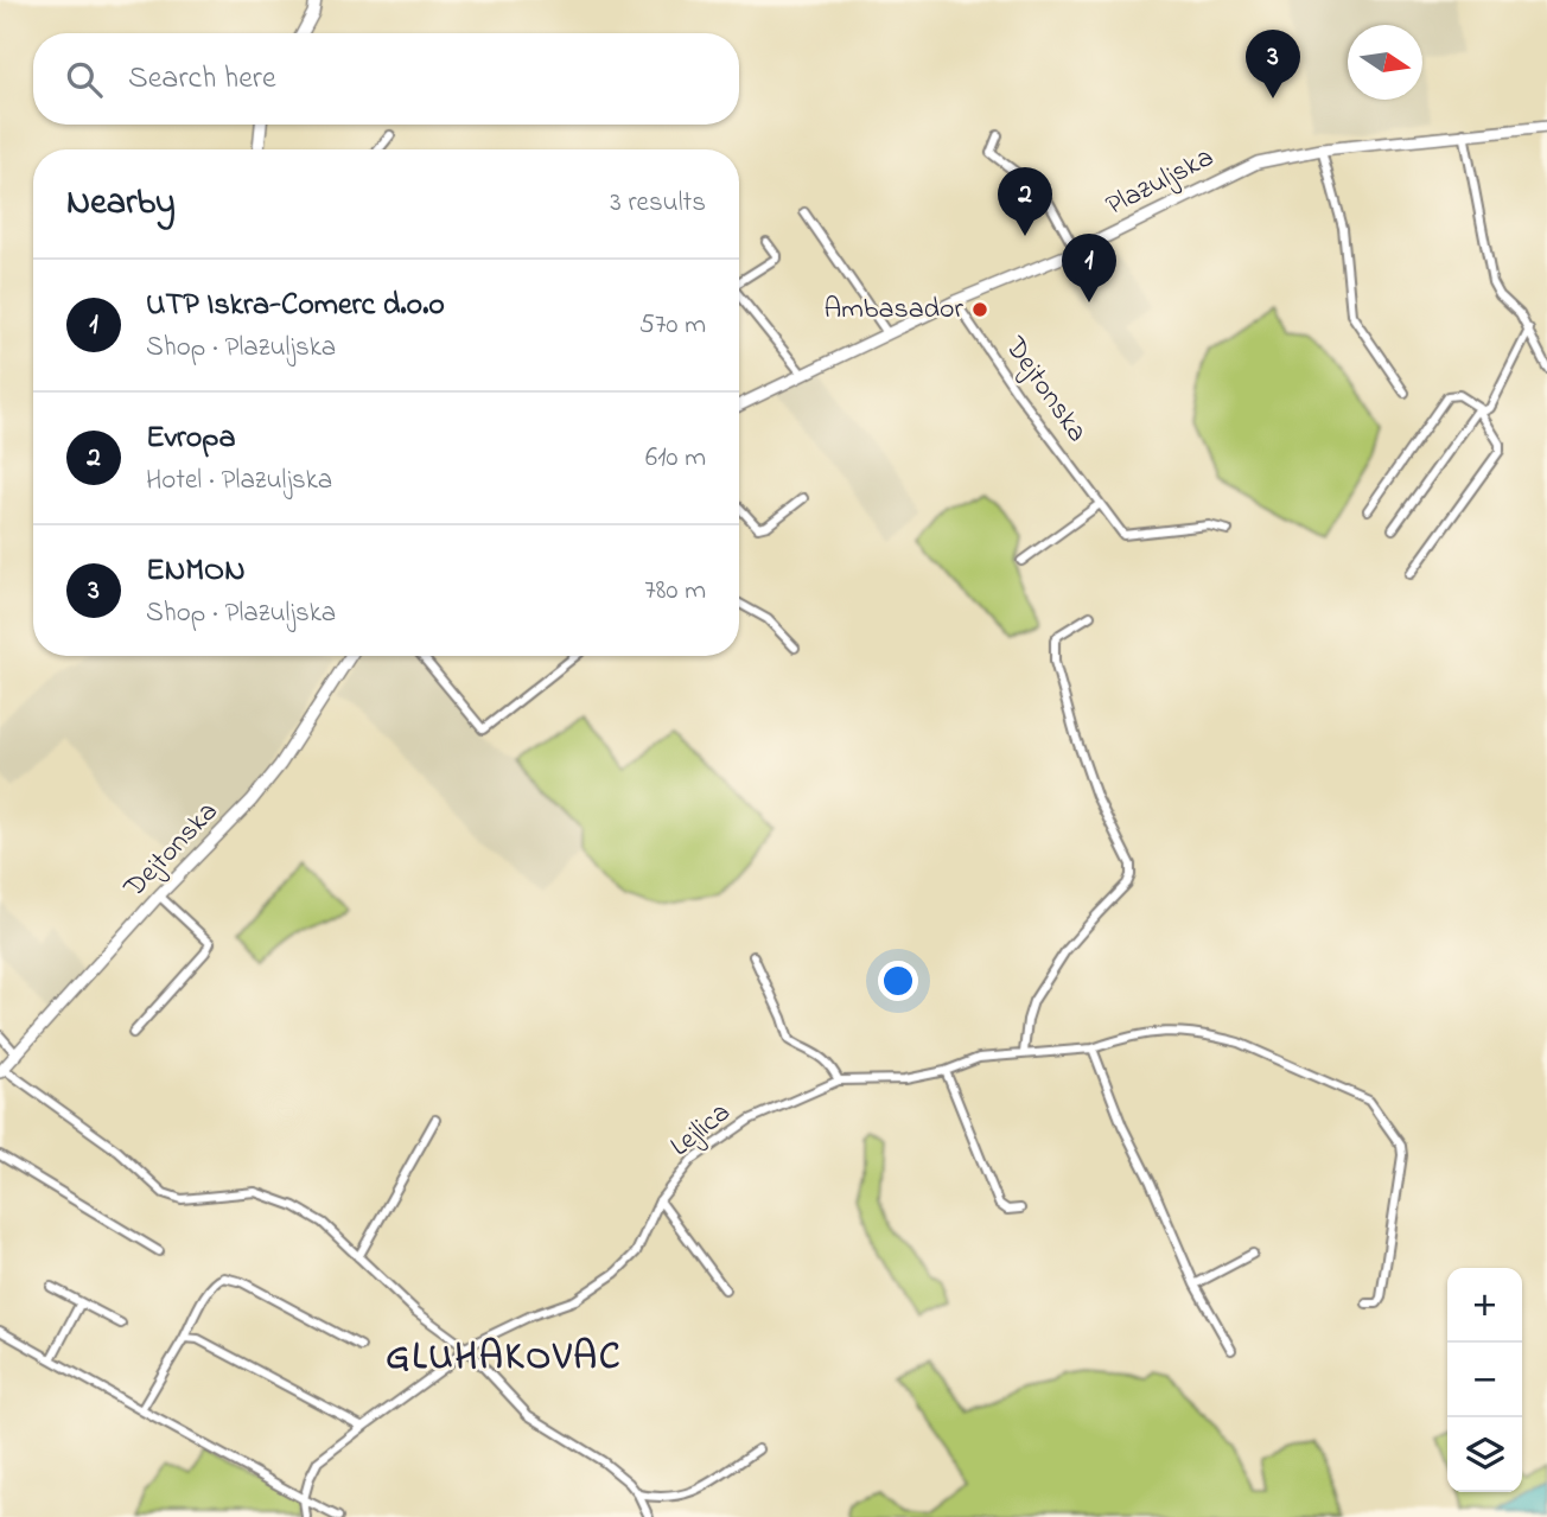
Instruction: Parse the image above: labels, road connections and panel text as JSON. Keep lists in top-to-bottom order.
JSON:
{
  "streets": {
    "main road": ["Plazuljska", "Dejtonska"],
    "street": ["Lejlica"]
  },
  "crossings": [
    ["Plazuljska", "Dejtonska"]
  ],
  "districts": ["GLUHAKOVAC"],
  "places": ["Ambasador"],
  "north": "right",
  "page": {
    "pins": ["3", "2", "1"],
    "search": "Search here",
    "heading": ["Nearby", "3 results"],
    "list": [
      {
        "mark": "1",
        "name": "UTP Iskra-Comerc d.o.o",
        "note": "Shop · Plazuljska",
        "value": "570 m"
      },
      {
        "mark": "2",
        "name": "Evropa",
        "note": "Hotel · Plazuljska",
        "value": "610 m"
      },
      {
        "mark": "3",
        "name": "ENMON",
        "note": "Shop · Plazuljska",
        "value": "780 m"
      }
    ],
    "map_buttons": ["+", "−"]
  }
}
